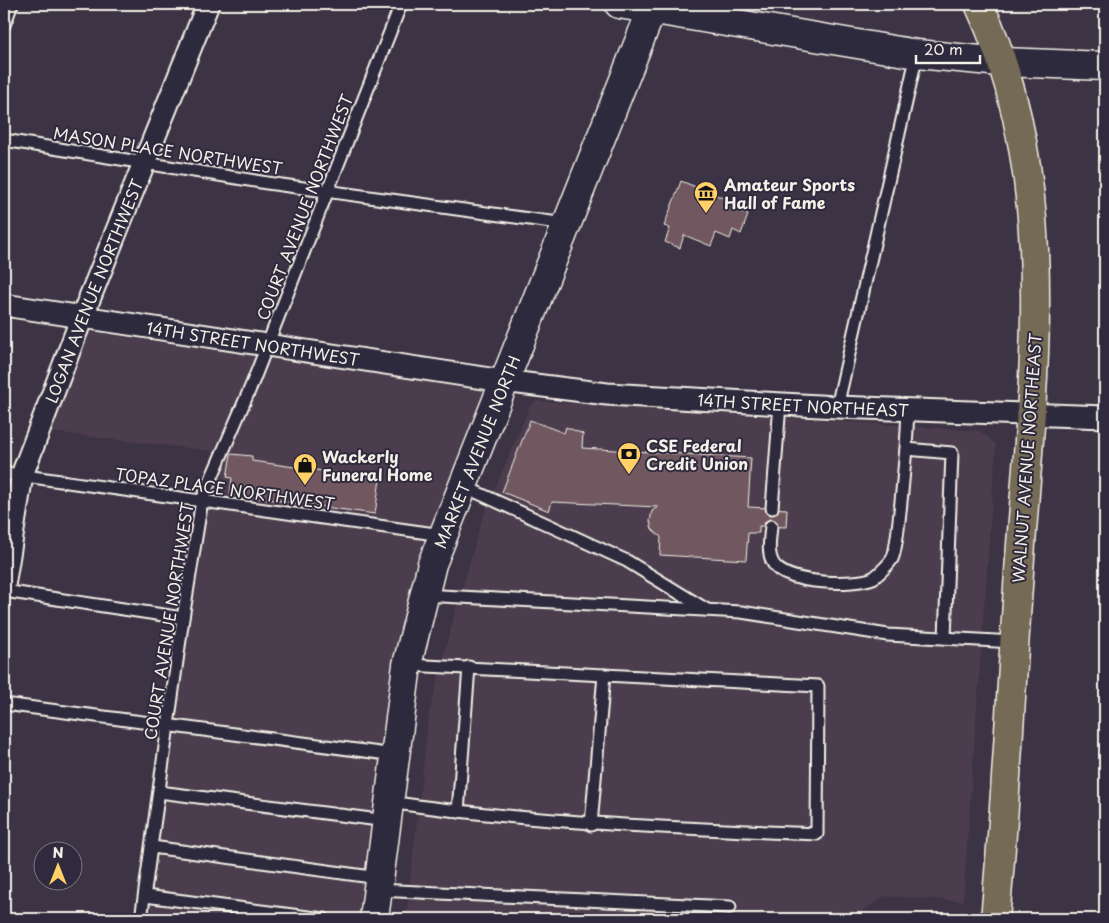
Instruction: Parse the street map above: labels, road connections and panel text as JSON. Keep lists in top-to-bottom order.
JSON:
{
  "streets": {
    "main road": ["WALNUT AVENUE NORTHEAST"],
    "street": [
      "LOGAN AVENUE NORTHWEST",
      "14TH STREET NORTHWEST",
      "14TH STREET NORTHEAST",
      "MARKET AVENUE NORTH"
    ],
    "lane": ["MASON PLACE NORTHWEST", "COURT AVENUE NORTHWEST", "TOPAZ PLACE NORTHWEST"]
  },
  "crossings": [
    ["MASON PLACE NORTHWEST", "COURT AVENUE NORTHWEST"],
    ["MASON PLACE NORTHWEST", "LOGAN AVENUE NORTHWEST"],
    ["MASON PLACE NORTHWEST", "MARKET AVENUE NORTH"],
    ["COURT AVENUE NORTHWEST", "14TH STREET NORTHWEST"],
    ["COURT AVENUE NORTHWEST", "TOPAZ PLACE NORTHWEST"],
    ["LOGAN AVENUE NORTHWEST", "14TH STREET NORTHWEST"],
    ["LOGAN AVENUE NORTHWEST", "TOPAZ PLACE NORTHWEST"],
    ["14TH STREET NORTHWEST", "14TH STREET NORTHEAST"],
    ["14TH STREET NORTHWEST", "MARKET AVENUE NORTH"],
    ["14TH STREET NORTHEAST", "MARKET AVENUE NORTH"],
    ["14TH STREET NORTHEAST", "WALNUT AVENUE NORTHEAST"],
    ["MARKET AVENUE NORTH", "TOPAZ PLACE NORTHWEST"]
  ],
  "places": {
    "museum": ["Amateur Sports Hall of Fame"],
    "bank": ["CSE Federal Credit Union"],
    "shop": ["Wackerly Funeral Home"]
  },
  "scale_bar": "20 m",
  "north": "top"
}
